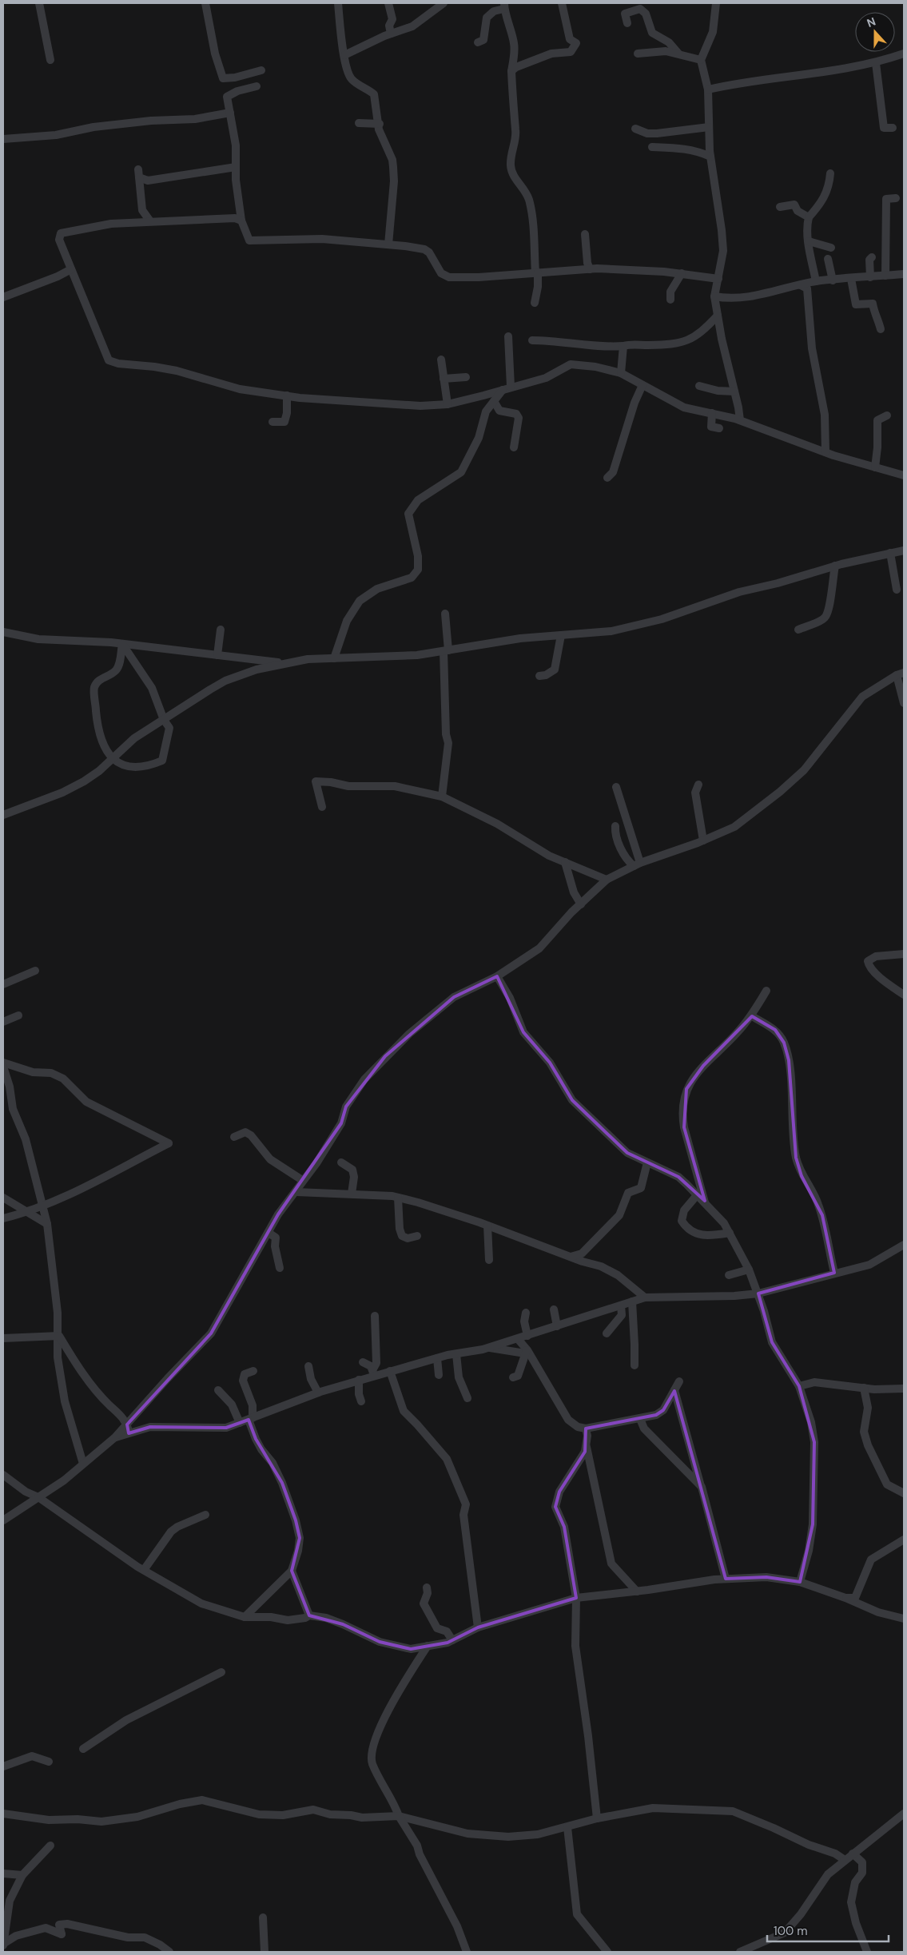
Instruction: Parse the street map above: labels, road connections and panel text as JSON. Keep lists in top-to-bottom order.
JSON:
{
  "scale_bar": "100 m",
  "north": "top"
}
